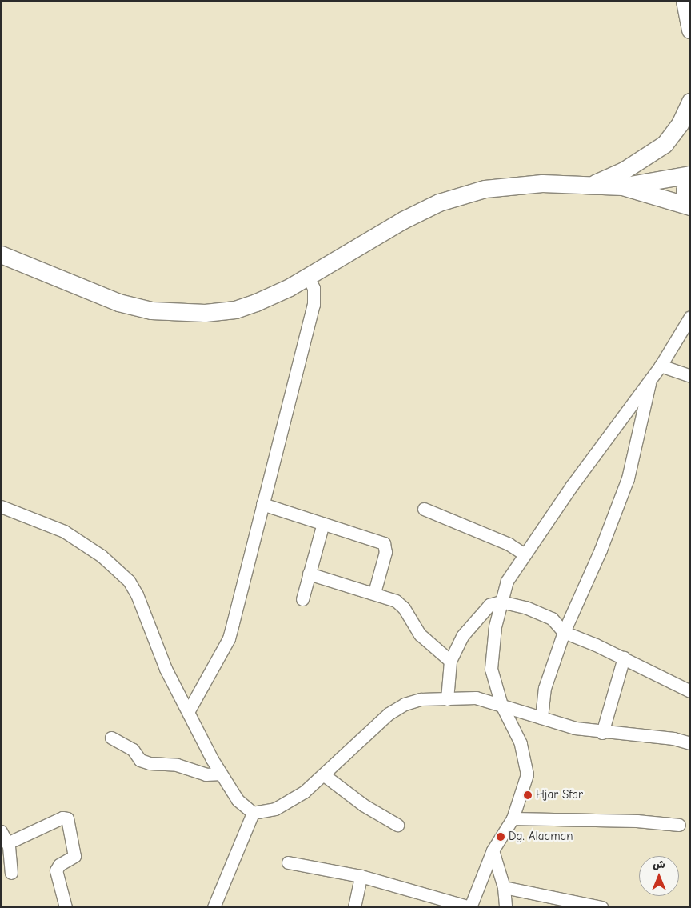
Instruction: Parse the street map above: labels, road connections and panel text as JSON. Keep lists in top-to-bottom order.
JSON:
{
  "places": ["Hjar Sfar", "Dg. Alaaman"],
  "north": "top"
}
